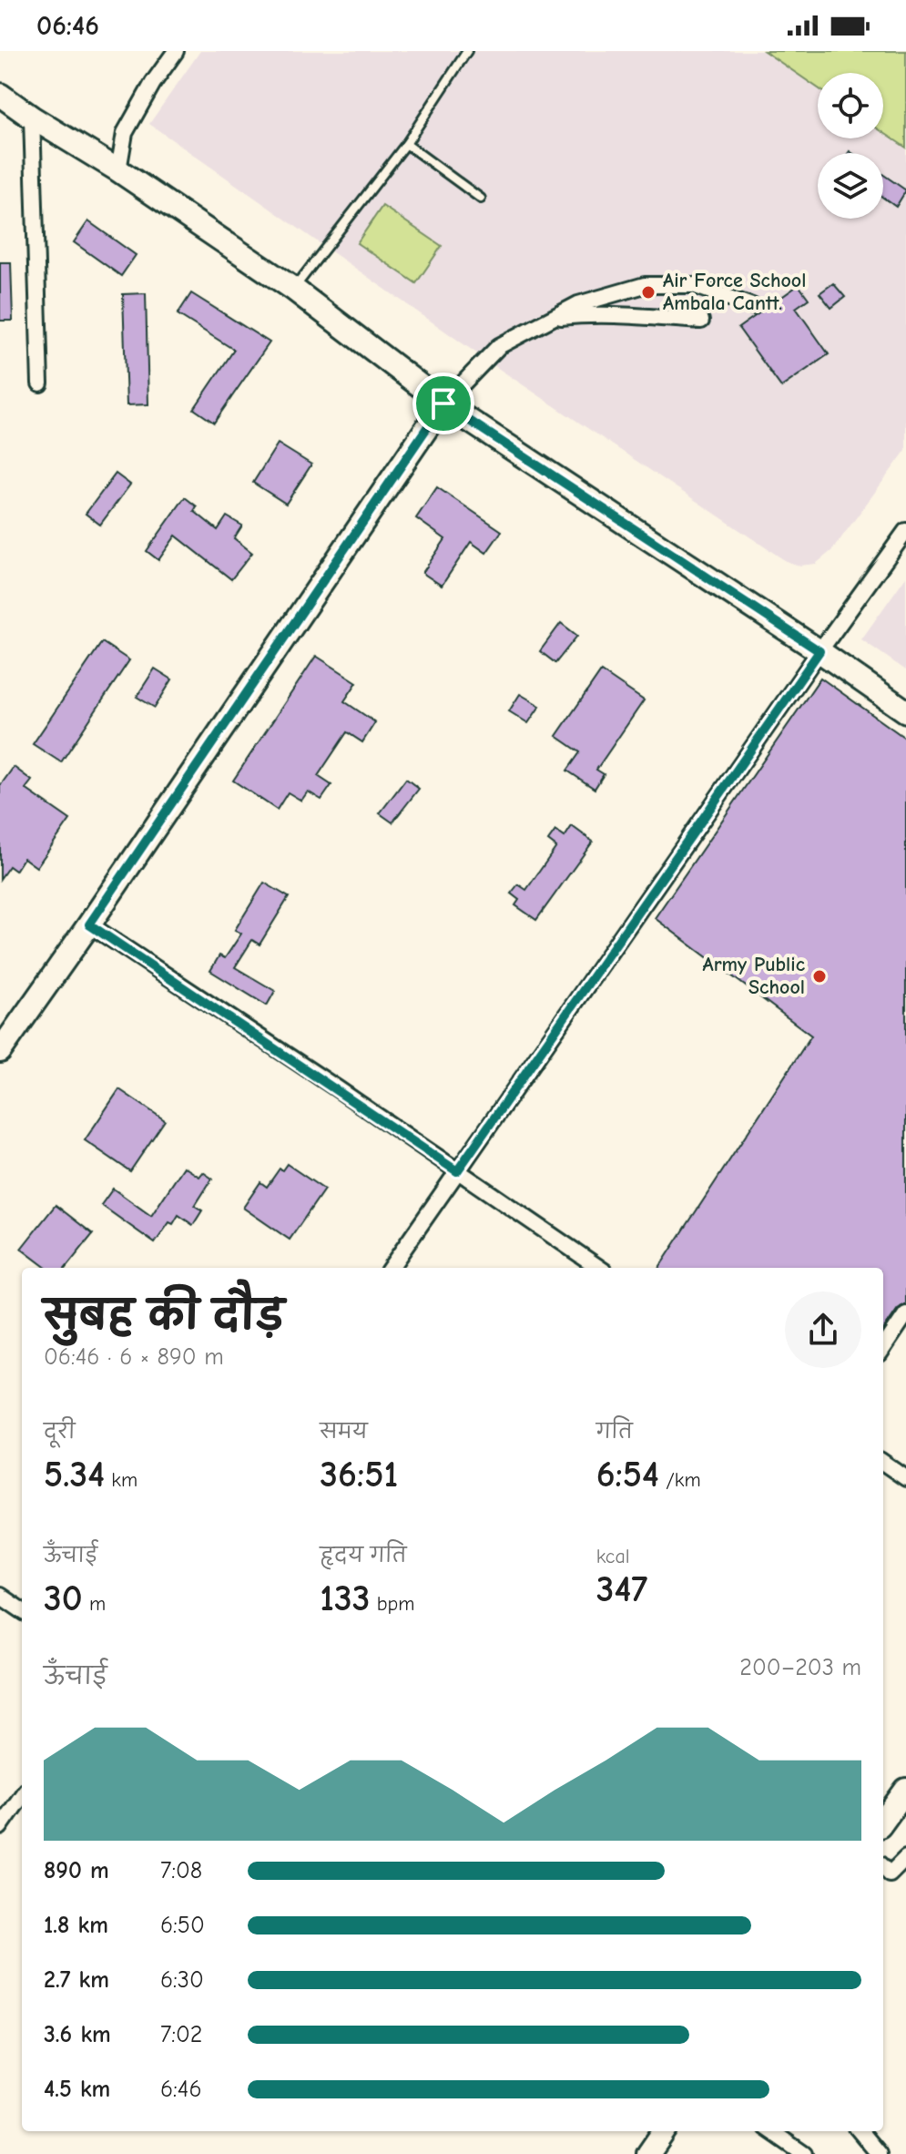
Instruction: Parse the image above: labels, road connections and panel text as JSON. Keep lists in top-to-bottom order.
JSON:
{
  "places": ["Air Force School Ambala Cantt.", "Army Public School"],
  "page": {
    "status": "06:46",
    "heading": ["सुबह की दौड़", "06:46 · 6 × 890 m"],
    "stats": [
      ["दूरी", "5.34 km"],
      ["समय", "36:51"],
      ["गति", "6:54 /km"],
      ["ऊँचाई", "30 m"],
      ["हृदय गति", "133 bpm"],
      ["kcal", "347"]
    ],
    "chart": ["ऊँचाई", "200–203 m"],
    "list": [
      {
        "name": "890 m",
        "note": "7:08"
      },
      {
        "name": "1.8 km",
        "note": "6:50"
      },
      {
        "name": "2.7 km",
        "note": "6:30"
      },
      {
        "name": "3.6 km",
        "note": "7:02"
      },
      {
        "name": "4.5 km",
        "note": "6:46"
      }
    ]
  }
}
